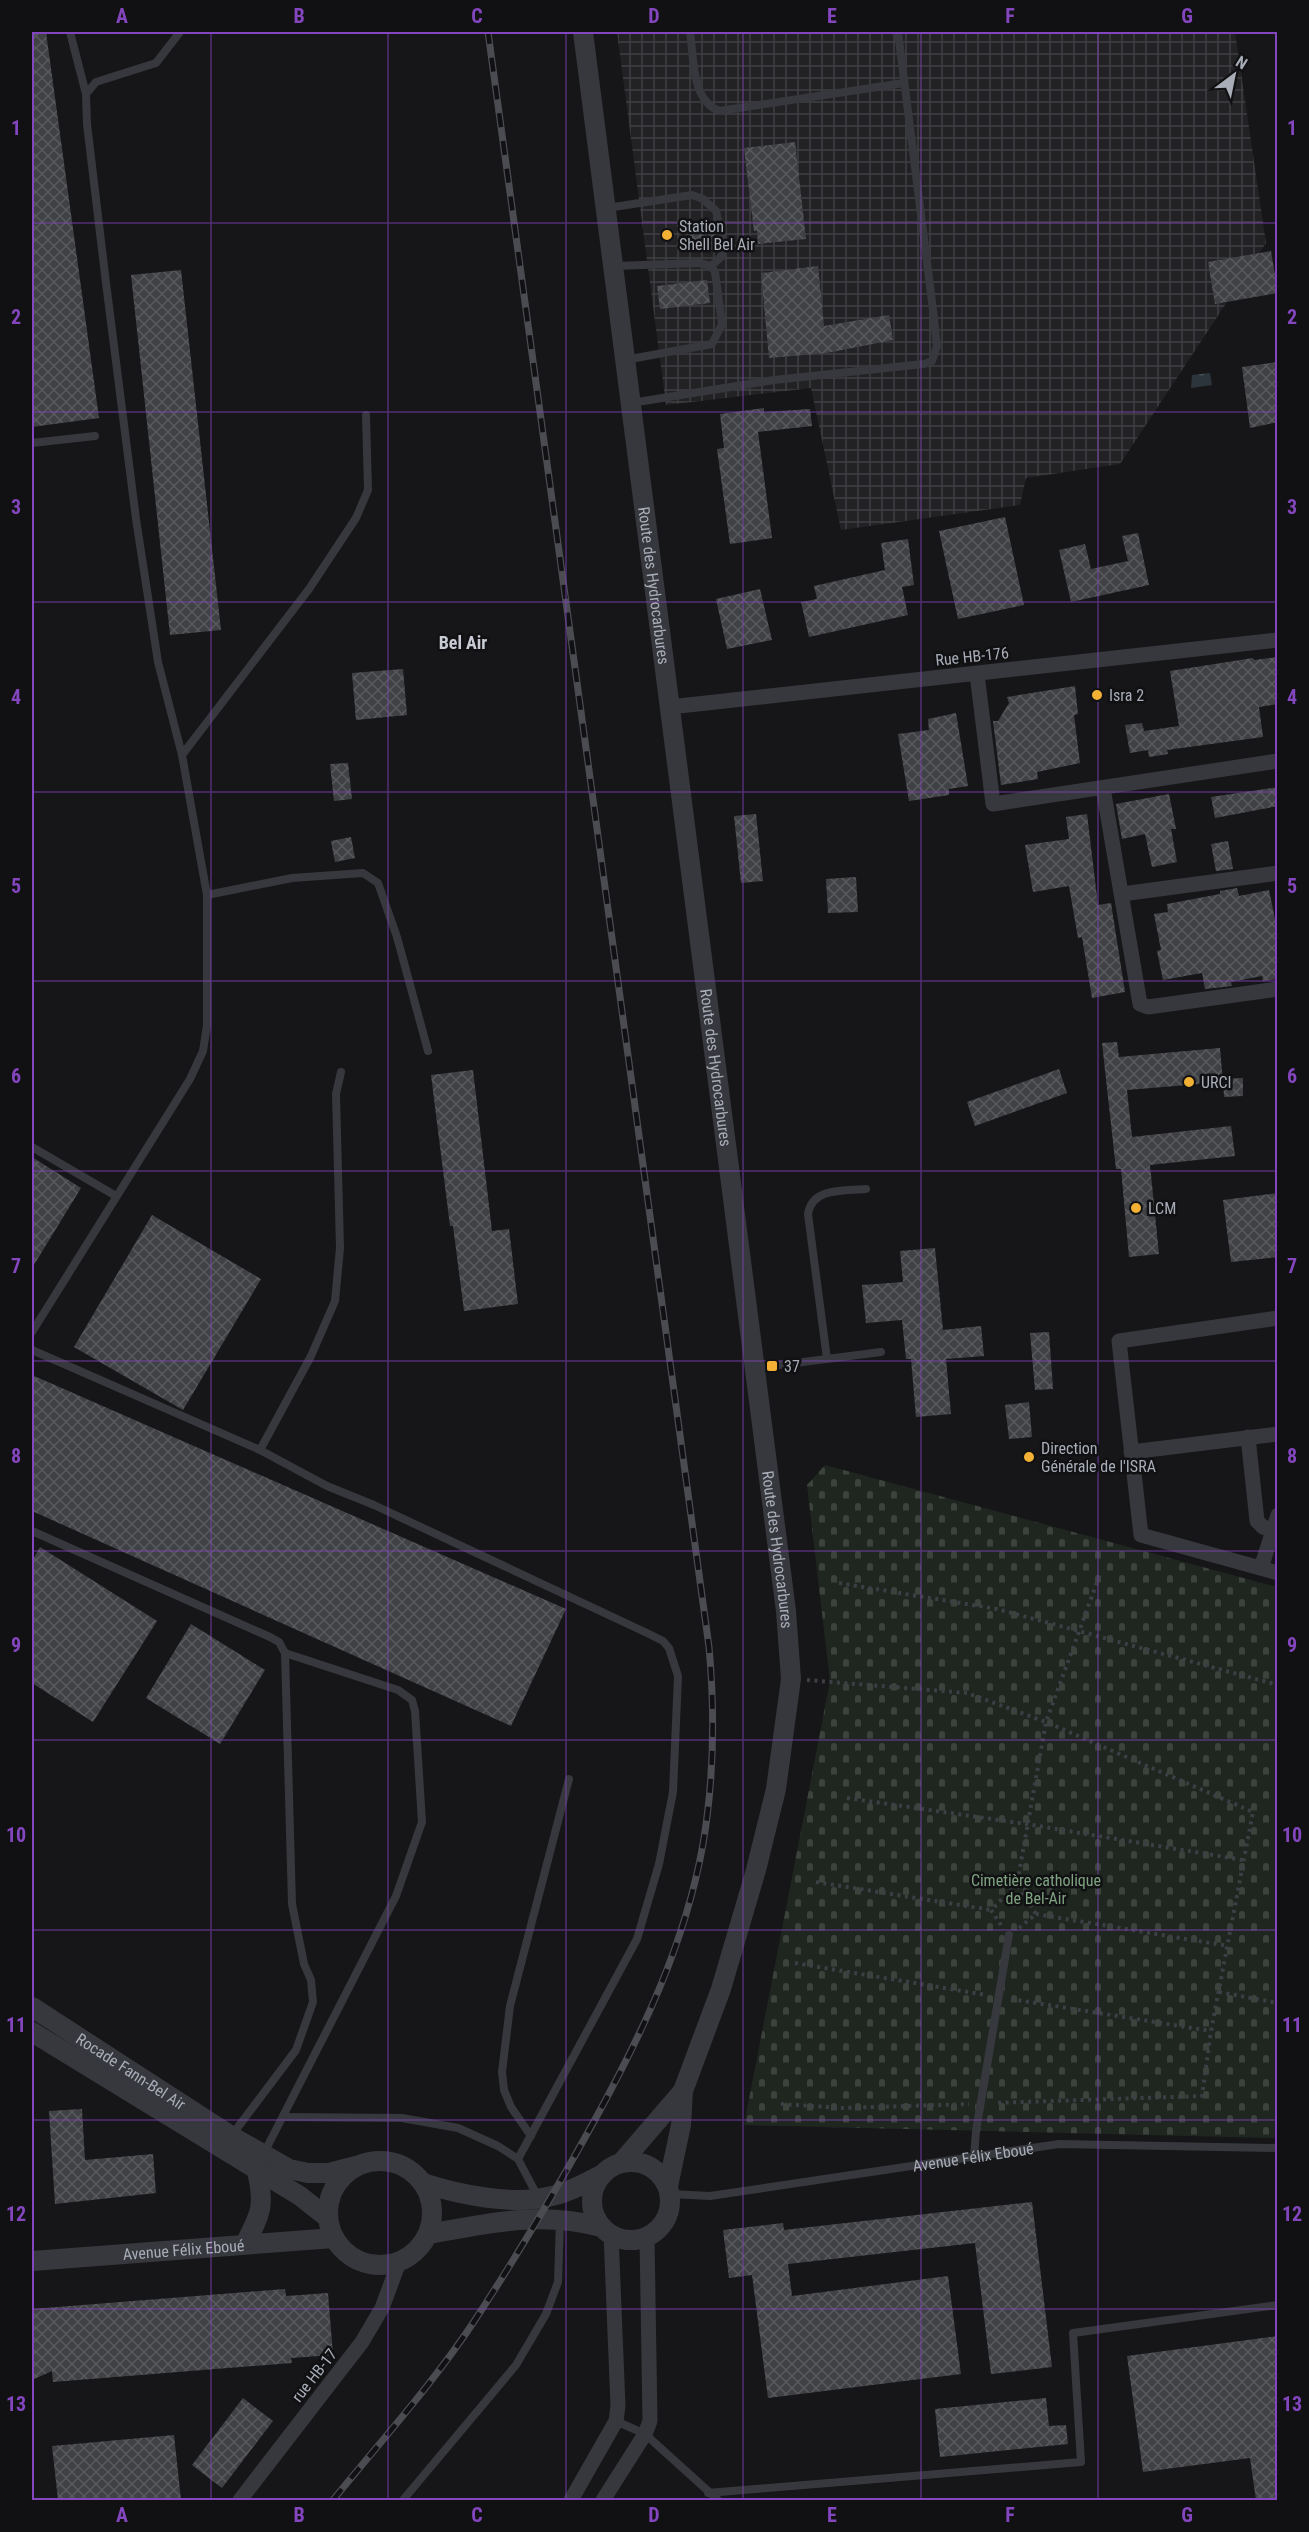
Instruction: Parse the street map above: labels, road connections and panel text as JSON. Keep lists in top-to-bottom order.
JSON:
{
  "streets": {
    "street": [
      "Route des Hydrocarbures",
      "Rue HB-176",
      "Rocade Fann-Bel Air",
      "Avenue Félix Eboué",
      "rue HB-17"
    ]
  },
  "crossings": [
    ["Route des Hydrocarbures", "Rue HB-176"],
    ["Route des Hydrocarbures", "Avenue Félix Eboué"],
    ["Avenue Félix Eboué", "rue HB-17"]
  ],
  "districts": ["Bel Air"],
  "parks": ["Cimetière catholique de Bel-Air"],
  "places": {
    "other": [
      "Station Shell Bel Air",
      "Isra 2",
      "URCI",
      "LCM",
      "Direction Générale de l'ISRA"
    ],
    "transit": ["37"]
  },
  "north": "top right",
  "grid": {
    "columns": [
      "A",
      "B",
      "C",
      "D",
      "E",
      "F",
      "G"
    ],
    "rows": [
      "1",
      "2",
      "3",
      "4",
      "5",
      "6",
      "7",
      "8",
      "9",
      "10",
      "11",
      "12",
      "13"
    ]
  }
}
